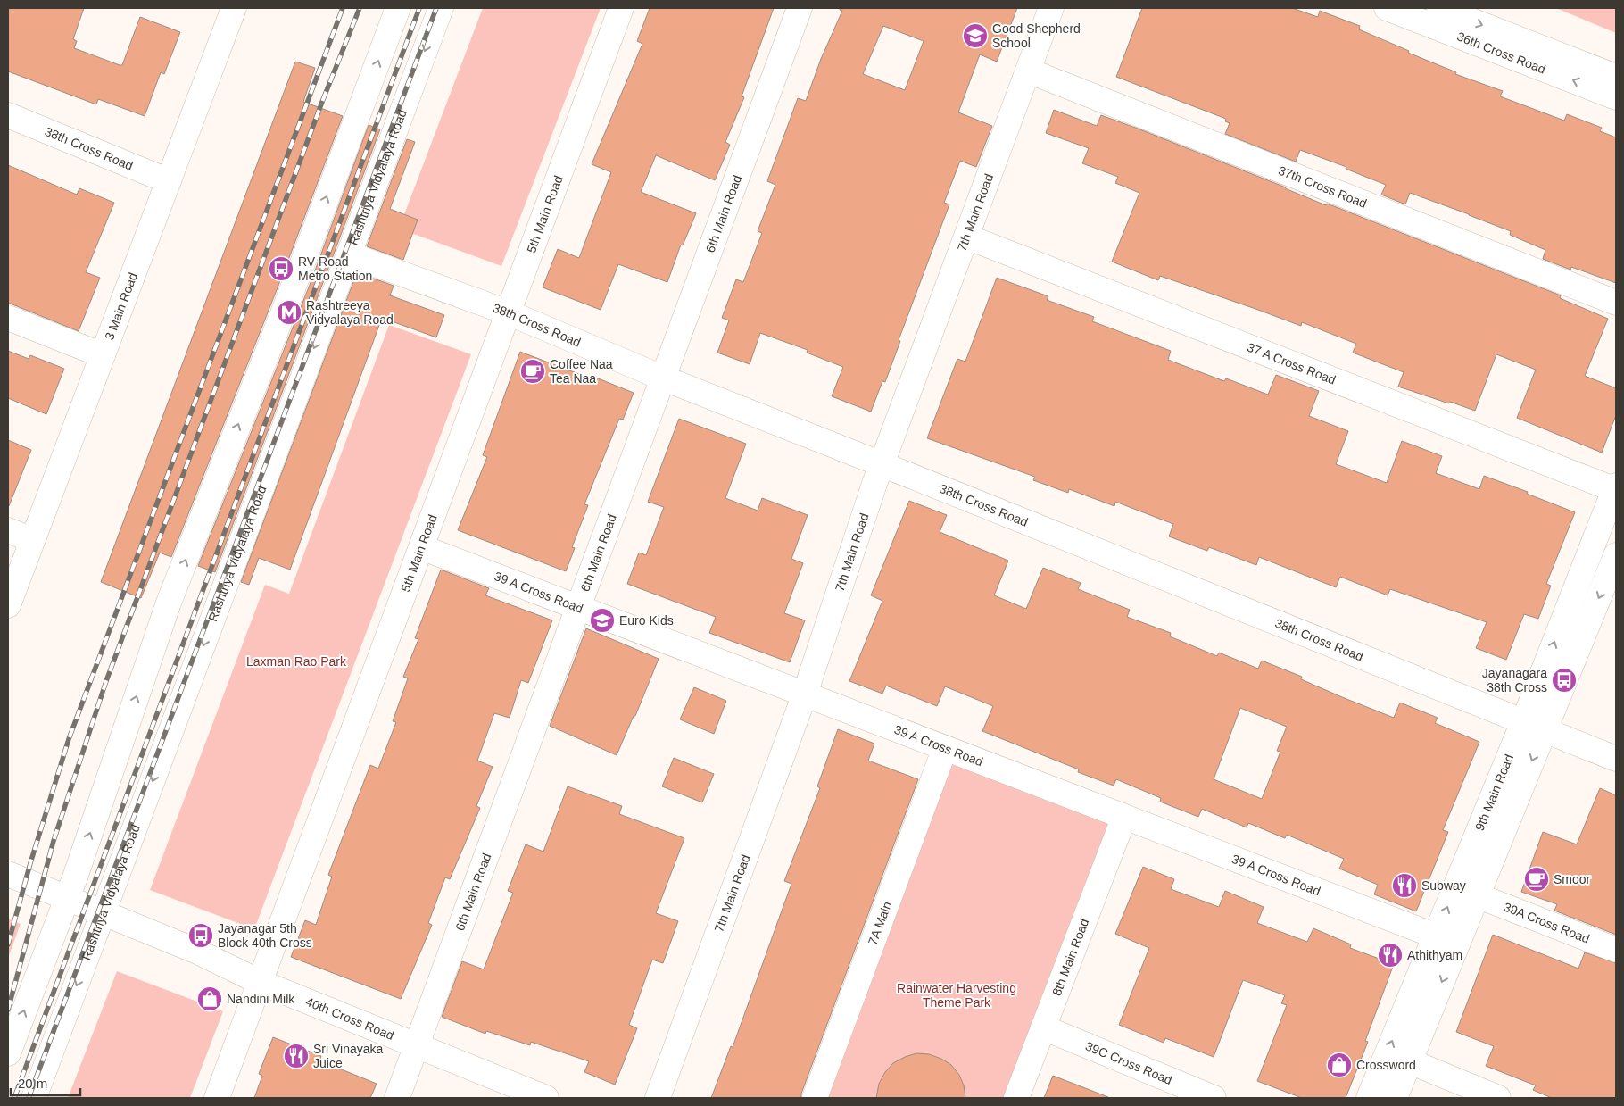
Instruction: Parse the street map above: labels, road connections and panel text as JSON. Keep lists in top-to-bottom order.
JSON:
{
  "streets": {
    "street": [
      "36th Cross Road",
      "38th Cross Road",
      "Rashtriya Vidyalaya Road",
      "37th Cross Road",
      "7th Main Road",
      "5th Main Road",
      "6th Main Road",
      "3 Main Road",
      "37 A Cross Road",
      "39 A Cross Road",
      "9th Main Road",
      "7A Main",
      "39A Cross Road",
      "8th Main Road",
      "40th Cross Road",
      "39C Cross Road"
    ]
  },
  "crossings": [
    ["38th Cross Road", "Rashtriya Vidyalaya Road"],
    ["38th Cross Road", "7th Main Road"],
    ["38th Cross Road", "5th Main Road"],
    ["38th Cross Road", "6th Main Road"],
    ["38th Cross Road", "3 Main Road"],
    ["38th Cross Road", "9th Main Road"],
    ["Rashtriya Vidyalaya Road", "40th Cross Road"],
    ["37th Cross Road", "7th Main Road"],
    ["7th Main Road", "37 A Cross Road"],
    ["7th Main Road", "39 A Cross Road"],
    ["5th Main Road", "39 A Cross Road"],
    ["5th Main Road", "40th Cross Road"],
    ["6th Main Road", "39 A Cross Road"],
    ["6th Main Road", "40th Cross Road"],
    ["37 A Cross Road", "9th Main Road"],
    ["39 A Cross Road", "9th Main Road"],
    ["39 A Cross Road", "7A Main"],
    ["39 A Cross Road", "8th Main Road"],
    ["9th Main Road", "39A Cross Road"],
    ["8th Main Road", "39C Cross Road"]
  ],
  "parks": ["Laxman Rao Park", "Rainwater Harvesting Theme Park"],
  "places": {
    "school or university": ["Good Shepherd School", "Euro Kids"],
    "bus stop": ["RV Road Metro Station", "Jayanagara 38th Cross", "Jayanagar 5th Block 40th Cross"],
    "metro station": ["Rashtreeya Vidyalaya Road"],
    "cafe": ["Coffee Naa Tea Naa", "Smoor"],
    "restaurant": ["Subway", "Athithyam", "Sri Vinayaka Juice"],
    "shop": ["Nandini Milk", "Crossword"]
  },
  "scale_bar": "20 m"
}
